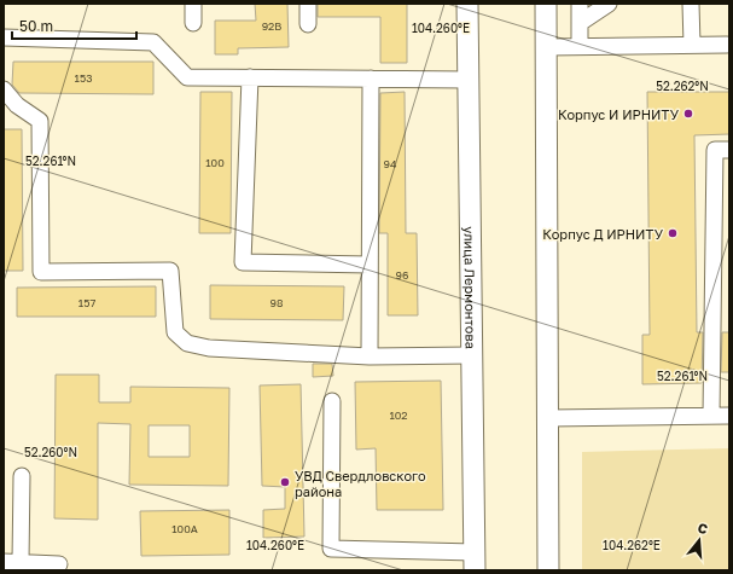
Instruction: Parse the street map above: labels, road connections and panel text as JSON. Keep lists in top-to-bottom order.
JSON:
{
  "streets": {
    "main road": ["улица Лермонтова"]
  },
  "places": ["Корпус И ИРНИТУ", "Корпус Д ИРНИТУ", "УВД Свердловского района"],
  "house_numbers": [
    "92В",
    "153",
    "100",
    "94",
    "96",
    "157",
    "98",
    "102",
    "100А"
  ],
  "scale_bar": "50 m",
  "north": "top",
  "coordinates": [
    "104.260°E",
    "52.262°N",
    "52.261°N",
    "52.260°N",
    "104.262°E"
  ]
}
